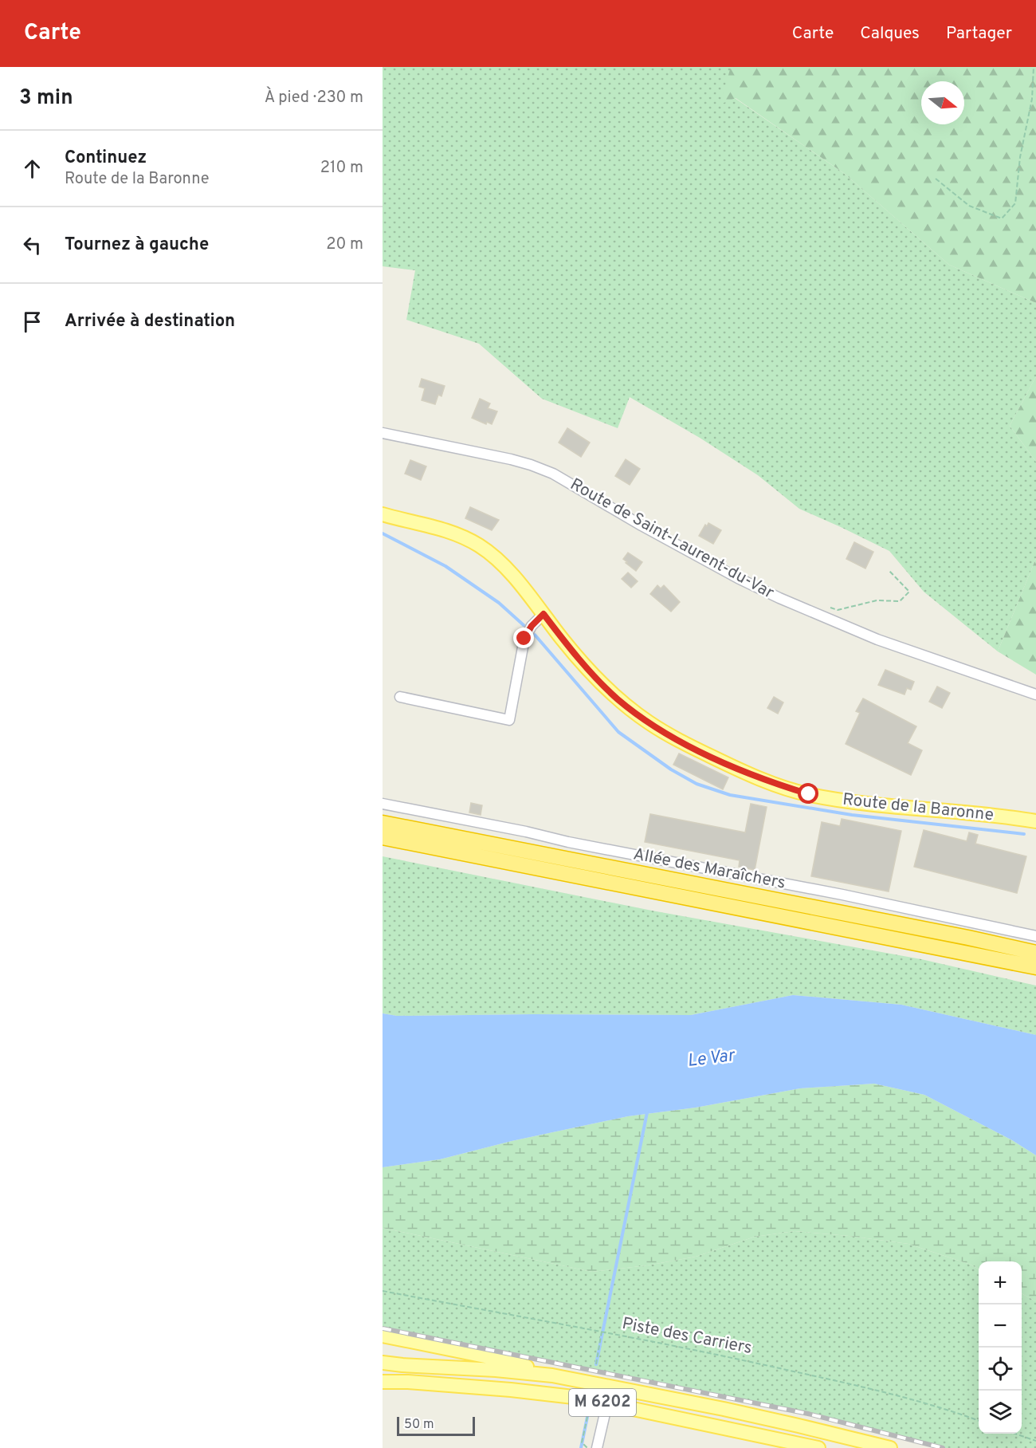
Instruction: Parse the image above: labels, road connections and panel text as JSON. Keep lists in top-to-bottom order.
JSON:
{
  "streets": {
    "main road": ["Route de la Baronne", "M 6202"],
    "street": ["Route de Saint-Laurent-du-Var", "Allée des Maraîchers"],
    "path": ["Piste des Carriers"]
  },
  "water": ["Le Var"],
  "scale_bar": "50 m",
  "north": "right",
  "page": {
    "header": "Carte",
    "nav": ["Carte", "Calques", "Partager"],
    "heading": ["3 min", "À pied · 230 m"],
    "list": [
      ["Continuez", "Route de la Baronne", "210 m"],
      ["Tournez à gauche", "20 m"],
      "Arrivée à destination"
    ],
    "map_buttons": ["+", "−"],
    "scale": "50 m"
  }
}
